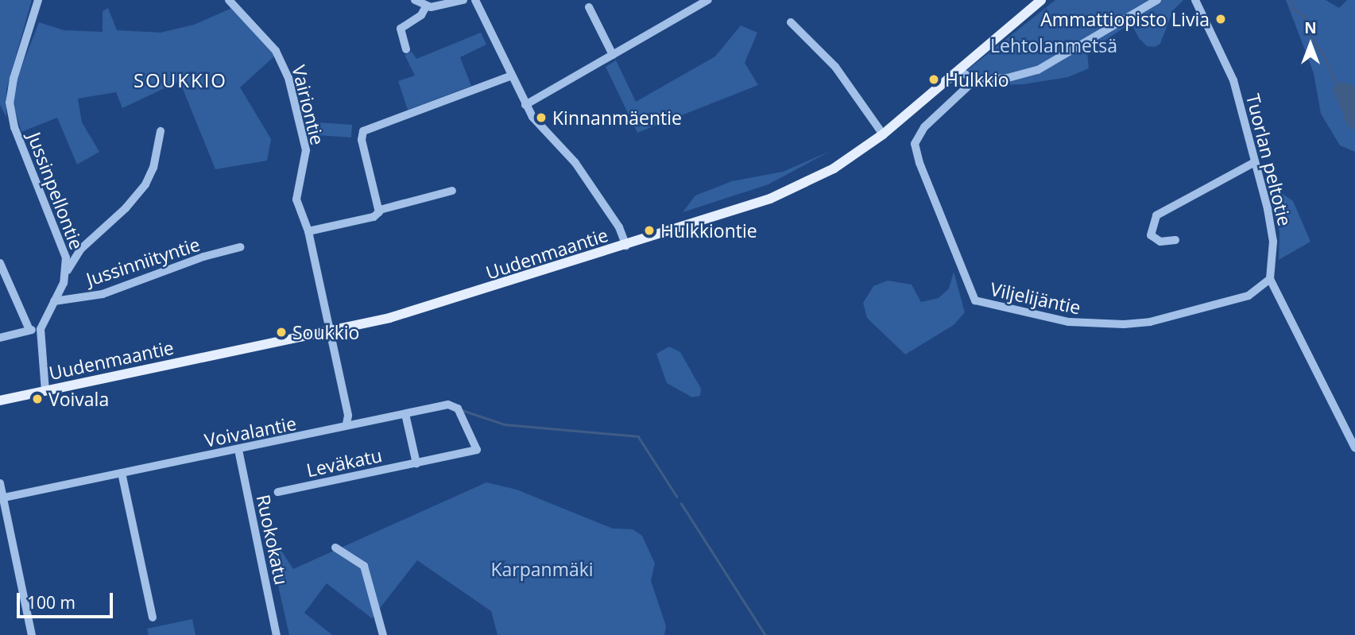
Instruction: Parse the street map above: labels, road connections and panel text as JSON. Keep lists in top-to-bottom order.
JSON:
{
  "streets": {
    "main road": ["Uudenmaantie"],
    "street": [
      "Vairiontie",
      "Tuorlan peltotie",
      "Jussinpellontie",
      "Jussinniityntie",
      "Viljelijäntie",
      "Voivalantie",
      "Leväkatu",
      "Ruokokatu"
    ]
  },
  "crossings": [
    ["Vairiontie", "Uudenmaantie"],
    ["Vairiontie", "Voivalantie"],
    ["Tuorlan peltotie", "Viljelijäntie"],
    ["Jussinpellontie", "Jussinniityntie"],
    ["Voivalantie", "Leväkatu"],
    ["Voivalantie", "Ruokokatu"]
  ],
  "districts": ["SOUKKIO"],
  "parks": ["Lehtolanmetsä", "Karpanmäki"],
  "places": [
    "Ammattiopisto Livia",
    "Hulkkio",
    "Kinnanmäentie",
    "Hulkkiontie",
    "Soukkio",
    "Voivala"
  ],
  "scale_bar": "100 m",
  "north": "top"
}
